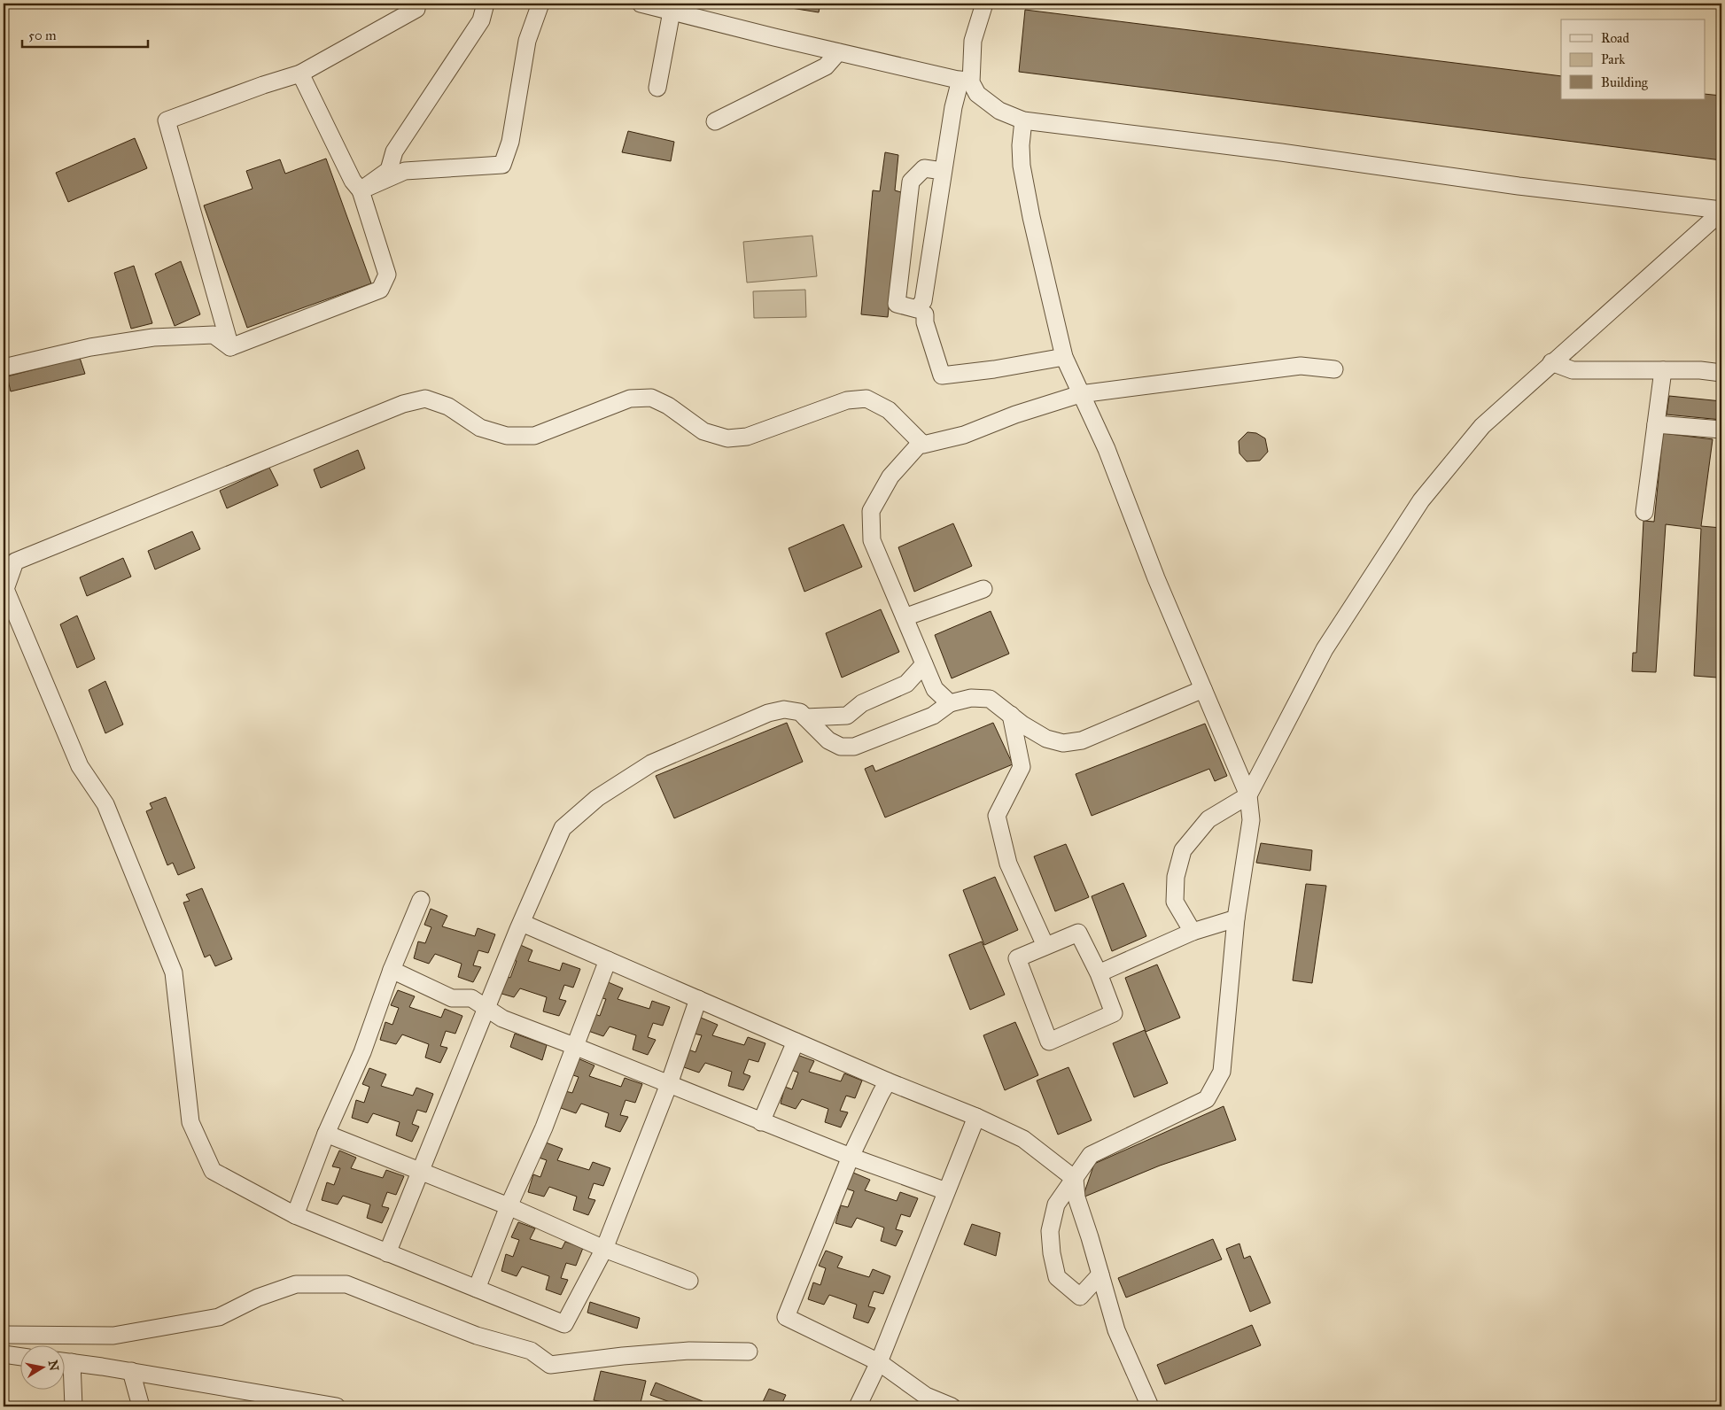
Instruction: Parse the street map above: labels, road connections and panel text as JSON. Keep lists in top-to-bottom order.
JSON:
{
  "legend": ["Road", "Park", "Building"],
  "scale_bar": "50 m",
  "north": "right"
}
